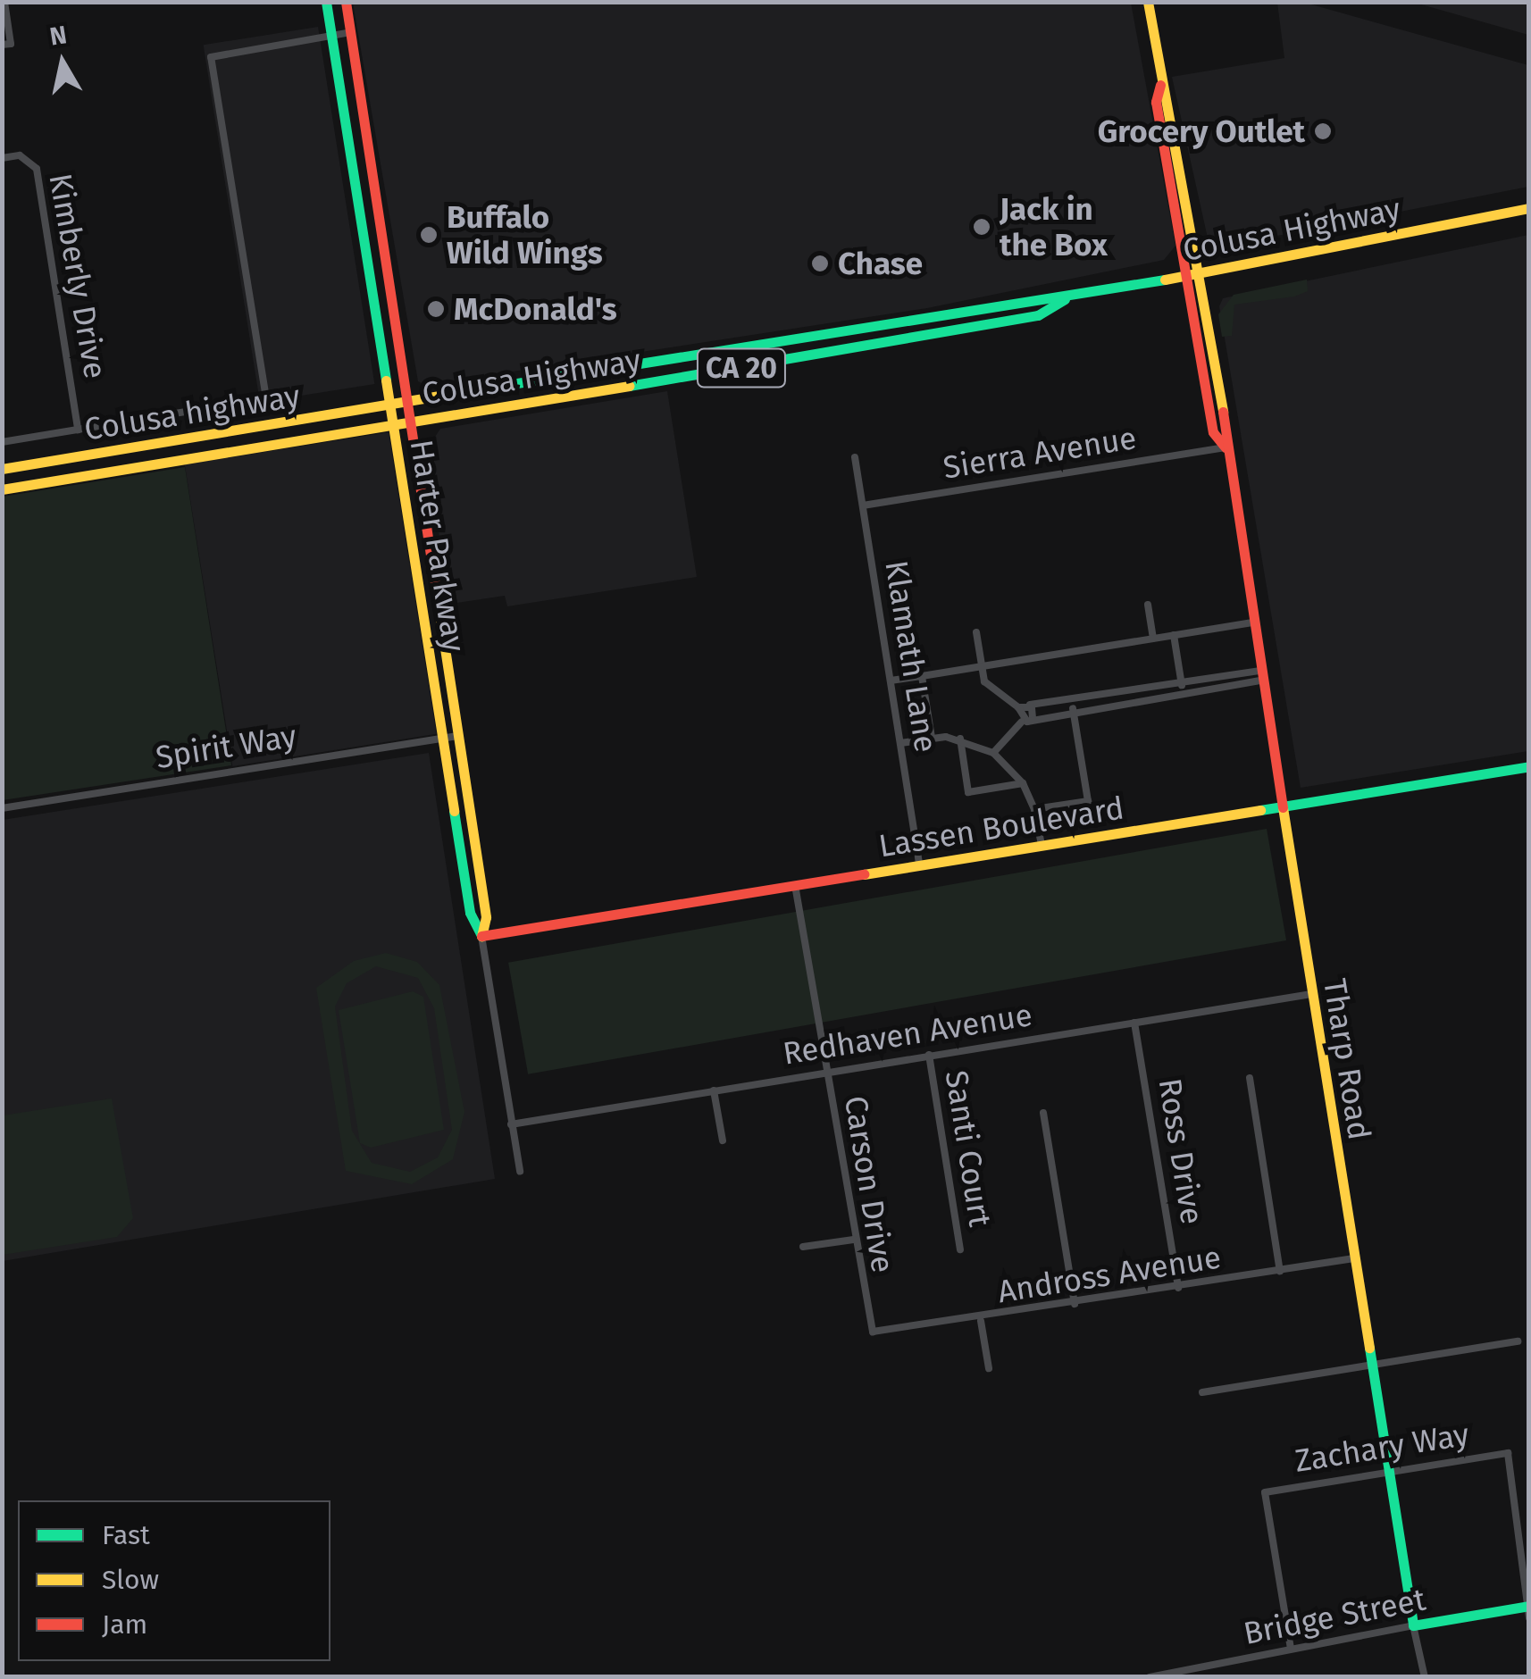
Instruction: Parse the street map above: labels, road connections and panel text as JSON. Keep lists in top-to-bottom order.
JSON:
{
  "streets": {
    "main road": [
      "Colusa Highway",
      "CA 20",
      "Colusa highway",
      "Harter Parkway",
      "Lassen Boulevard",
      "Tharp Road",
      "Bridge Street"
    ],
    "street": [
      "Kimberly Drive",
      "Sierra Avenue",
      "Klamath Lane",
      "Spirit Way",
      "Redhaven Avenue",
      "Santi Court",
      "Ross Drive",
      "Carson Drive",
      "Andross Avenue",
      "Zachary Way"
    ]
  },
  "crossings": [
    ["Colusa Highway", "Colusa highway"],
    ["Colusa Highway", "Harter Parkway"],
    ["Colusa Highway", "Tharp Road"],
    ["Colusa highway", "Harter Parkway"],
    ["Sierra Avenue", "Klamath Lane"],
    ["Sierra Avenue", "Tharp Road"],
    ["Harter Parkway", "Spirit Way"],
    ["Harter Parkway", "Lassen Boulevard"],
    ["Harter Parkway", "Redhaven Avenue"],
    ["Klamath Lane", "Lassen Boulevard"],
    ["Lassen Boulevard", "Tharp Road"],
    ["Lassen Boulevard", "Carson Drive"],
    ["Redhaven Avenue", "Tharp Road"],
    ["Redhaven Avenue", "Santi Court"],
    ["Redhaven Avenue", "Ross Drive"],
    ["Redhaven Avenue", "Carson Drive"],
    ["Tharp Road", "Andross Avenue"],
    ["Tharp Road", "Zachary Way"],
    ["Tharp Road", "Bridge Street"],
    ["Ross Drive", "Andross Avenue"],
    ["Carson Drive", "Andross Avenue"],
    ["Zachary Way", "Bridge Street"]
  ],
  "places": [
    "Grocery Outlet",
    "Jack in the Box",
    "Buffalo Wild Wings",
    "Chase",
    "McDonald's"
  ],
  "legend": ["Fast", "Slow", "Jam"],
  "north": "top"
}
